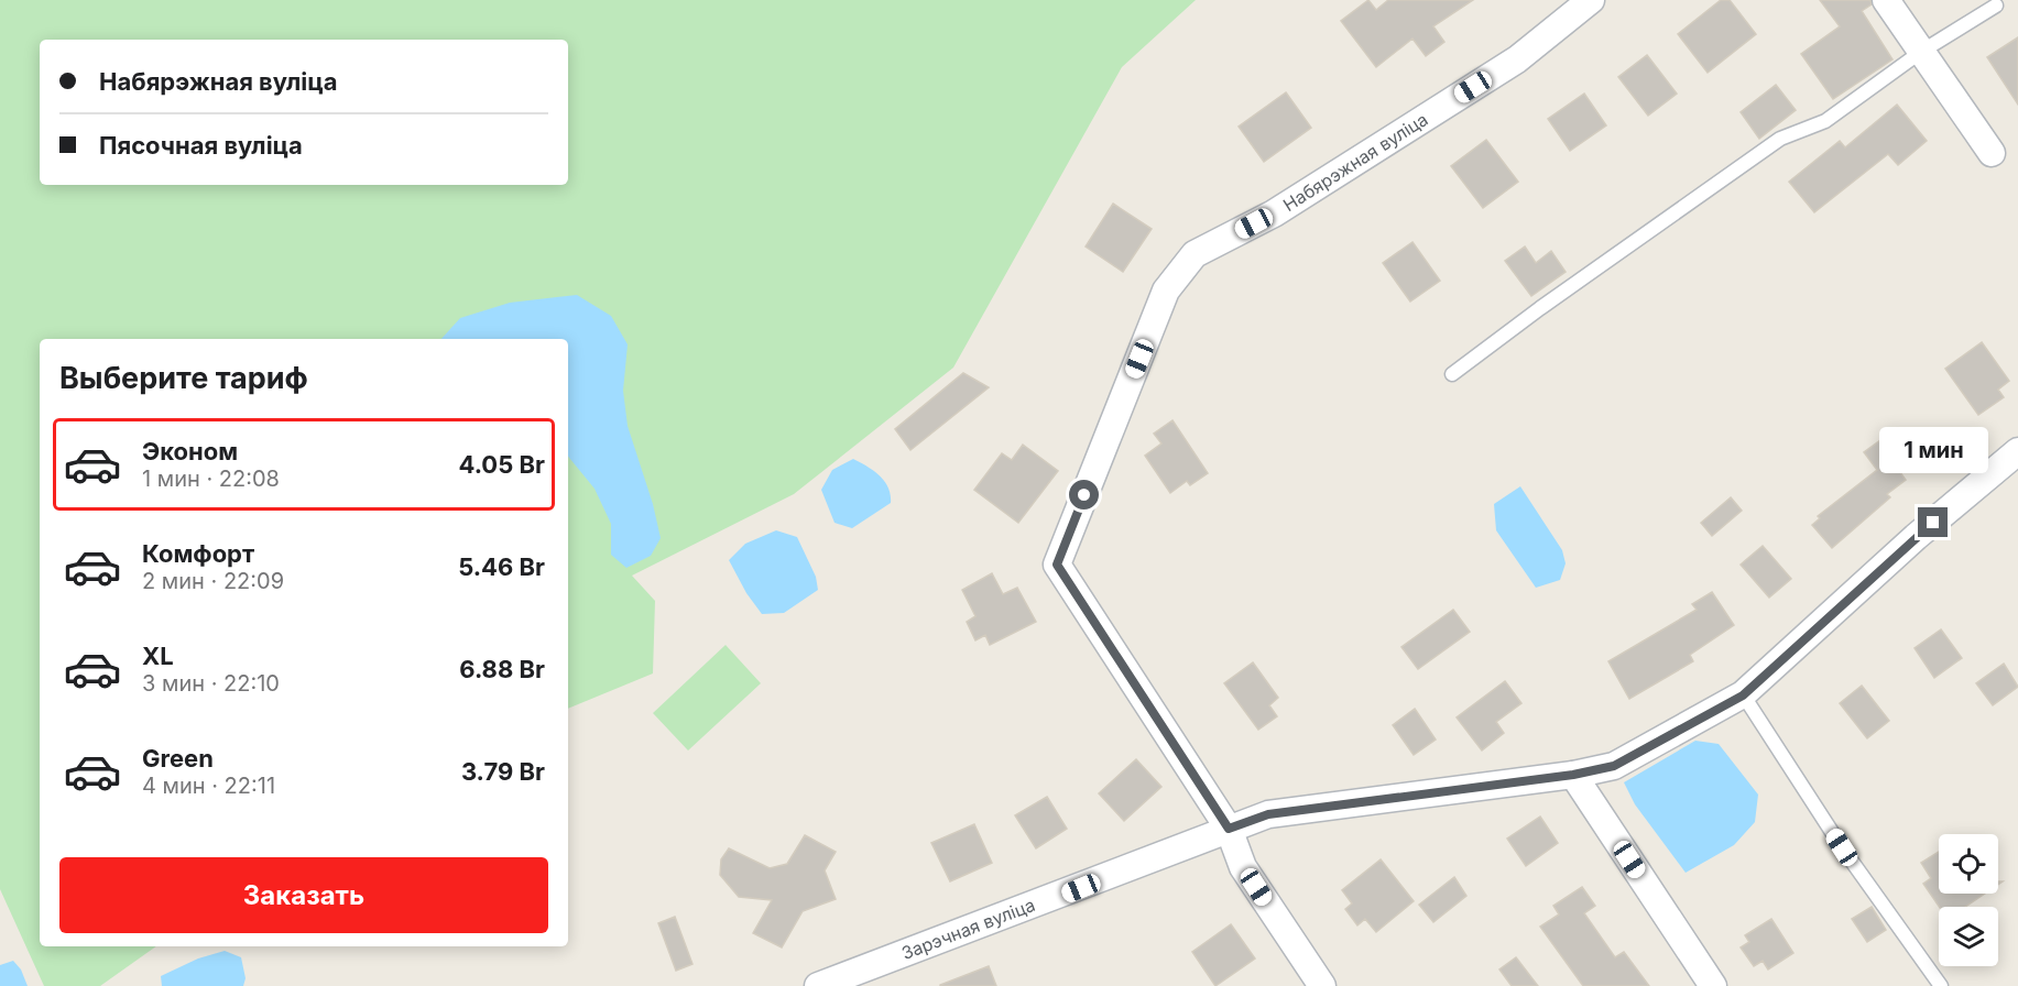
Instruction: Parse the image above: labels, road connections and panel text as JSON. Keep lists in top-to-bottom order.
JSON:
{
  "streets": {
    "street": ["Набярэжная вуліца", "Зарэчная вуліца"]
  },
  "crossings": [
    ["Набярэжная вуліца", "Зарэчная вуліца"]
  ],
  "page": {
    "banner": ["Набярэжная вуліца", "Пясочная вуліца"],
    "heading": "Выберите тариф",
    "list": [
      {
        "name": "Эконом",
        "note": "1 мин · 22:08",
        "value": "4.05 Br"
      },
      {
        "name": "Комфорт",
        "note": "2 мин · 22:09",
        "value": "5.46 Br"
      },
      {
        "name": "XL",
        "note": "3 мин · 22:10",
        "value": "6.88 Br"
      },
      {
        "name": "Green",
        "note": "4 мин · 22:11",
        "value": "3.79 Br"
      }
    ],
    "bubble": "1 мин",
    "buttons": "Заказать"
  }
}
